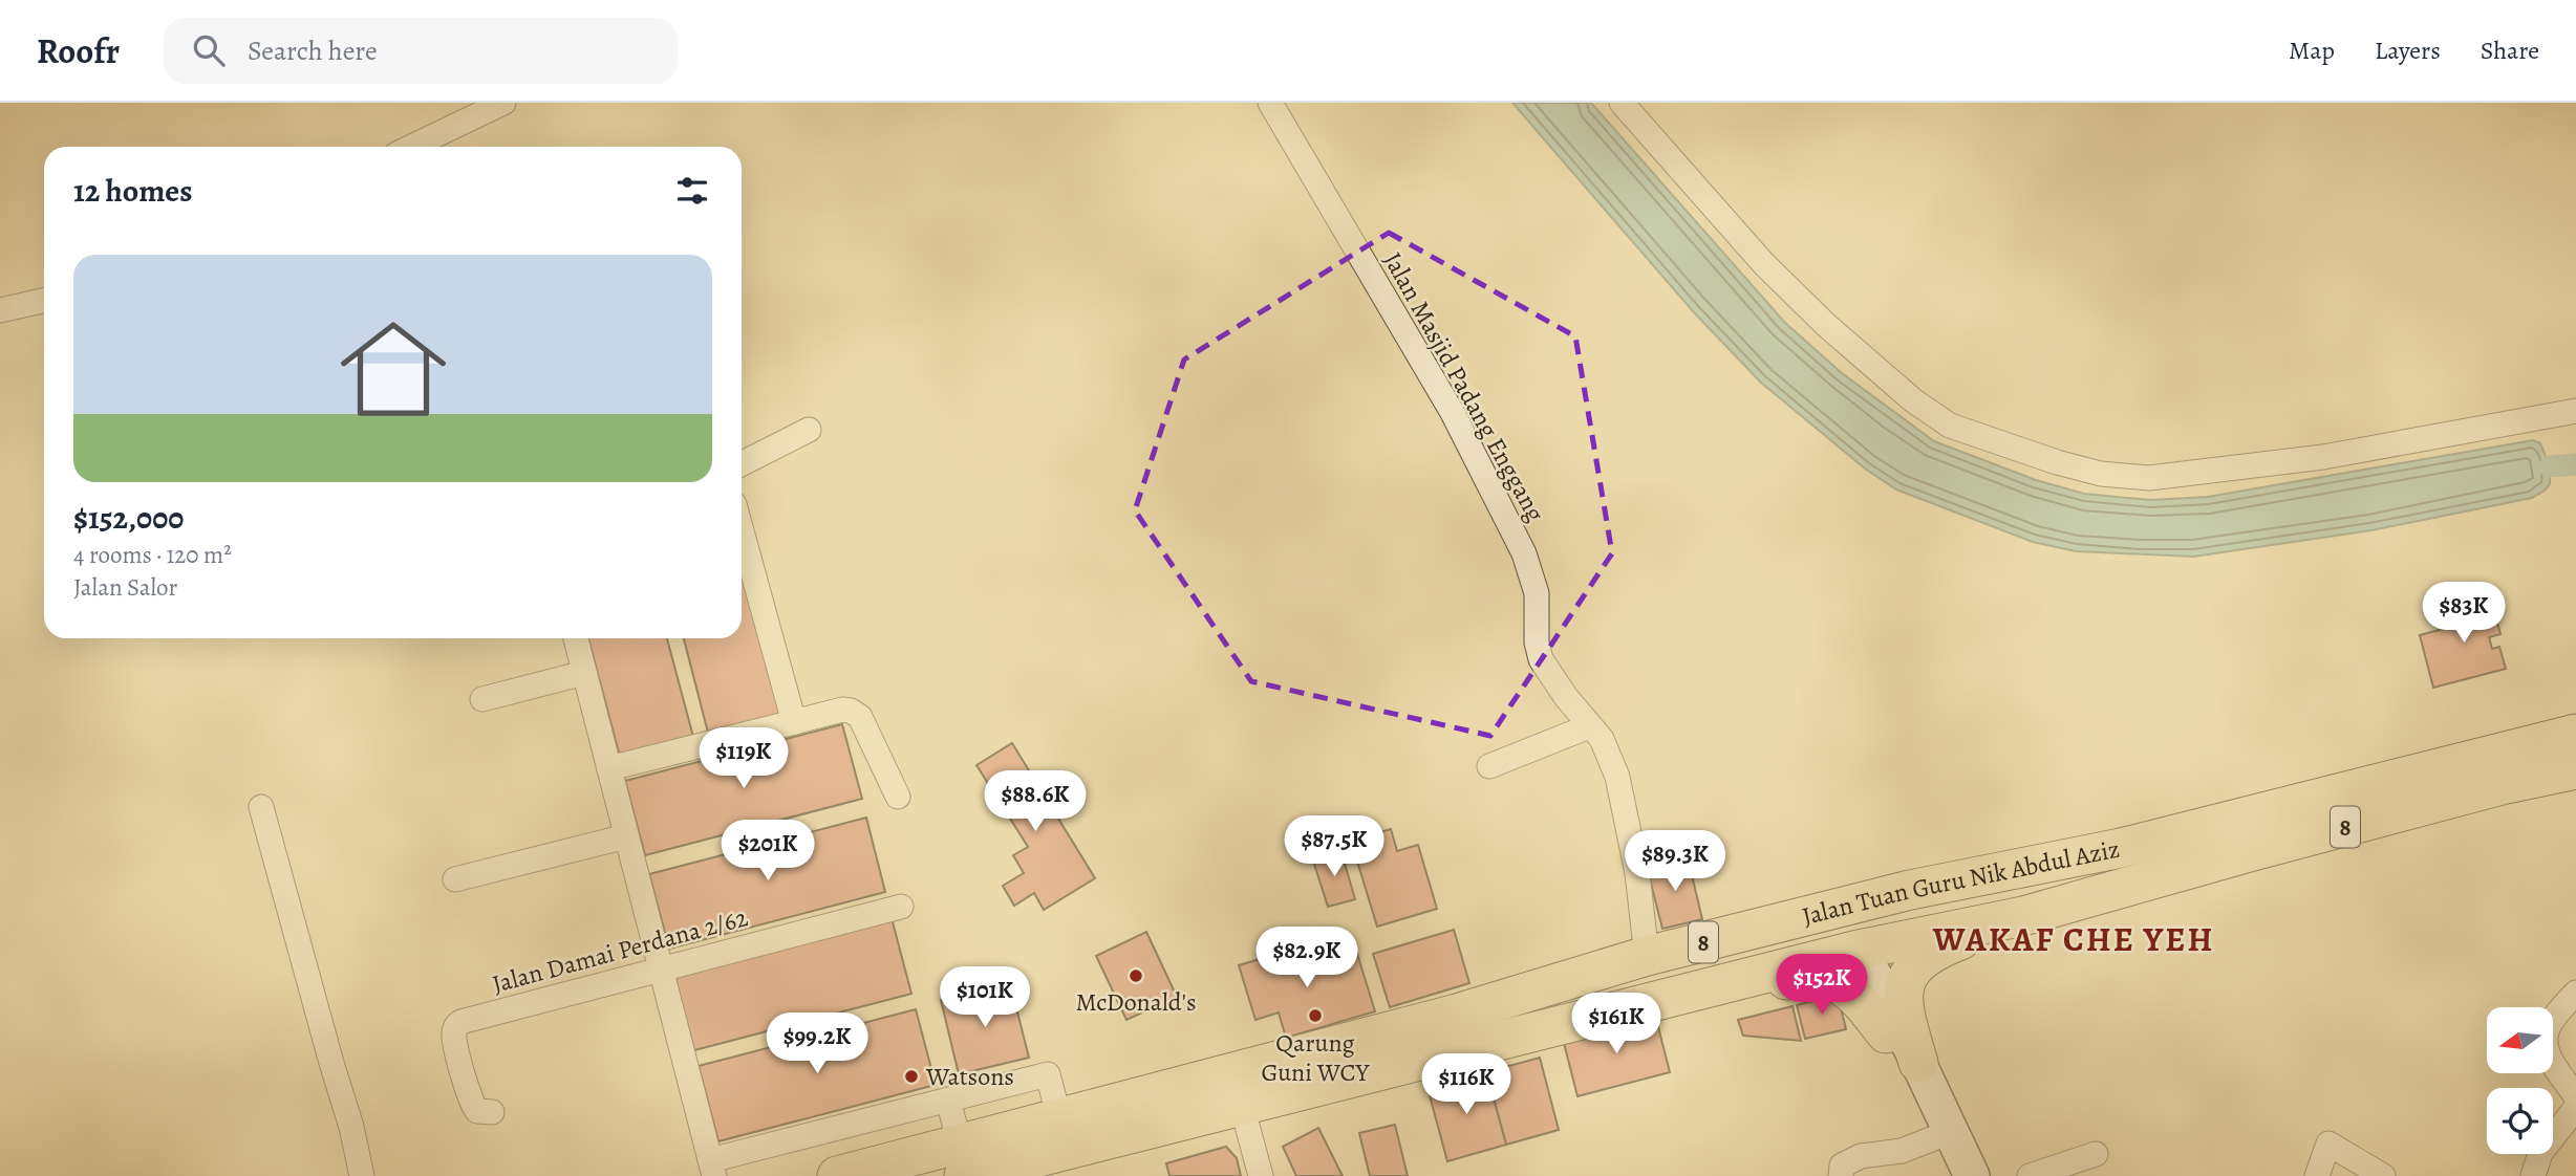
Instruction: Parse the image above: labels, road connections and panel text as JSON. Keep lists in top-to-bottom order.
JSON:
{
  "streets": {
    "main road": ["8", "Jalan Tuan Guru Nik Abdul Aziz"],
    "street": ["Jalan Masjid Padang Enggang", "Jalan Damai Perdana 2/62"]
  },
  "crossings": [
    ["Jalan Masjid Padang Enggang", "Jalan Tuan Guru Nik Abdul Aziz"]
  ],
  "districts": ["WAKAF CHE YEH"],
  "places": ["McDonald's", "Qarung Guni WCY", "Watsons"],
  "north": "left",
  "page": {
    "header": "Roofr",
    "search": "Search here",
    "nav": ["Map", "Layers", "Share"],
    "heading": "12 homes",
    "list": [
      {
        "name": "$152,000",
        "note": "4 rooms · 120 m² · Jalan Salor"
      }
    ],
    "price": [
      "$83K",
      "$119K",
      "$88.6K",
      "$87.5K",
      "$201K",
      "$89.3K",
      "$82.9K",
      "$152K",
      "$101K",
      "$161K",
      "$99.2K",
      "$116K"
    ]
  }
}
